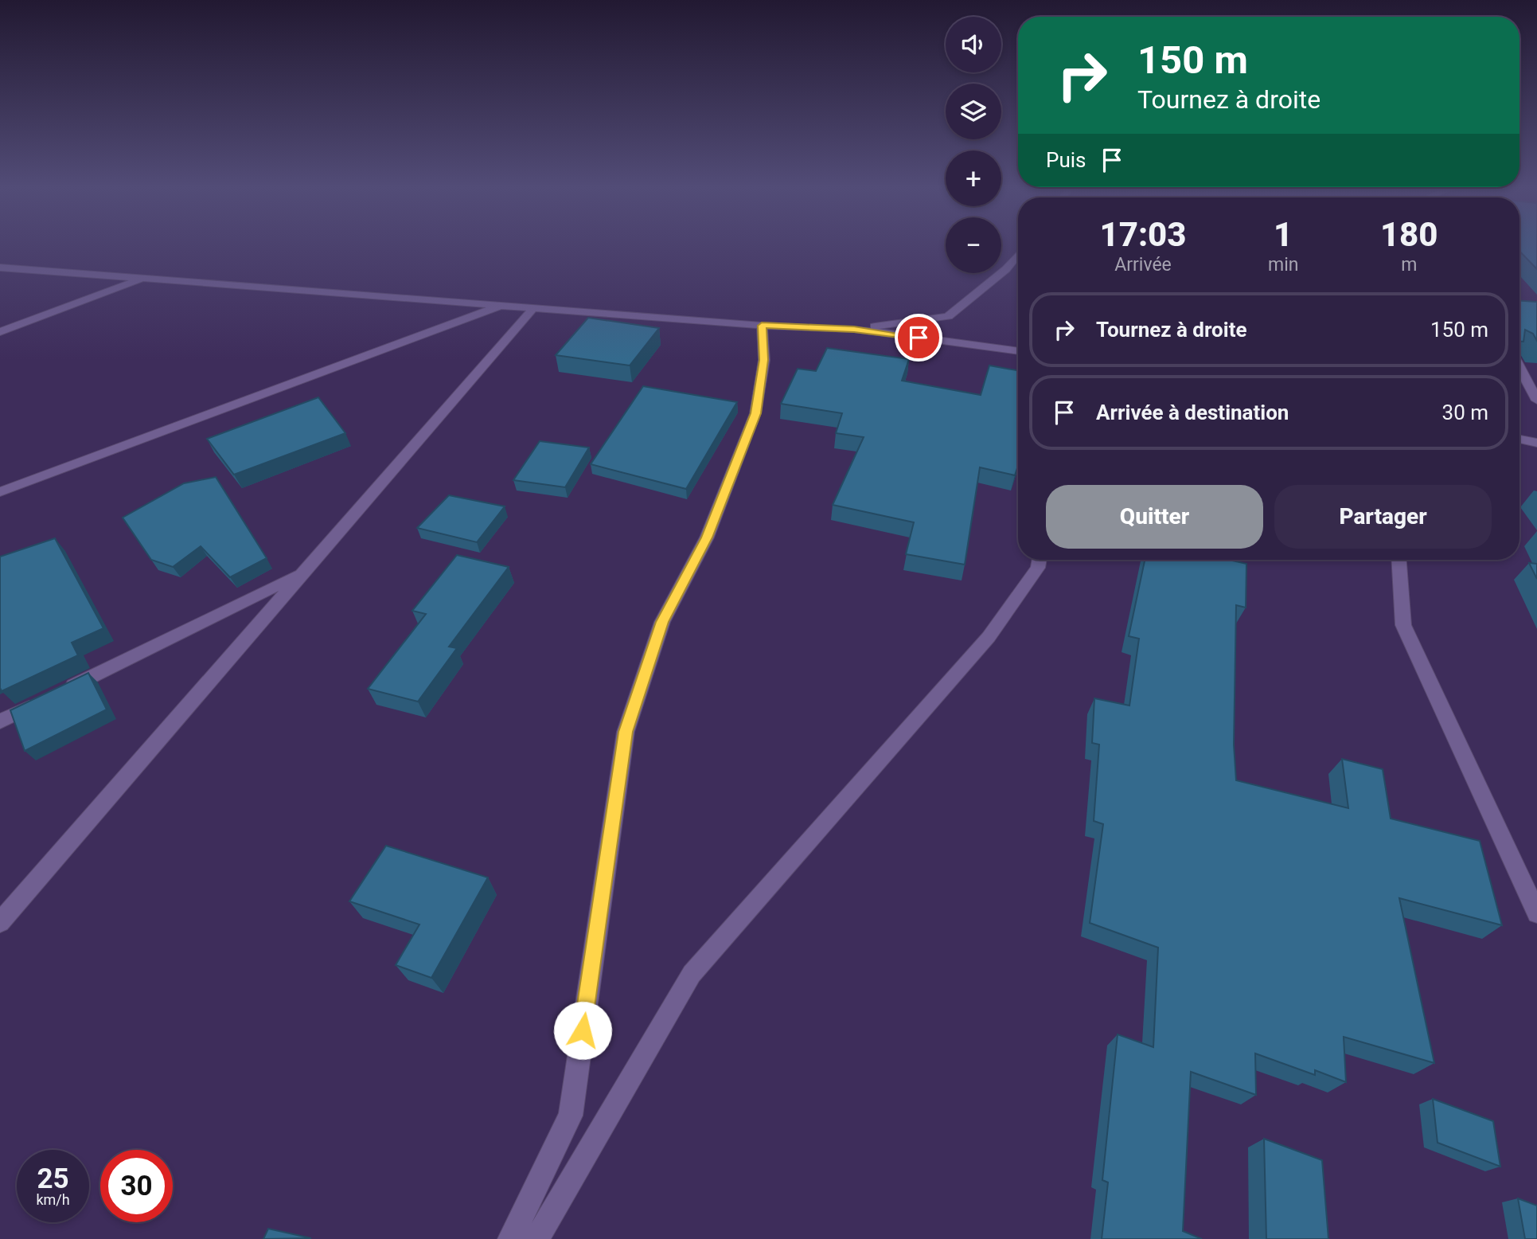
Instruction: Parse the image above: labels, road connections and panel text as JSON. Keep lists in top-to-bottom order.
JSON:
{
  "page": {
    "map_buttons": ["+", "−"],
    "turn": ["150 m", "Tournez à droite"],
    "then": "Puis",
    "eta": [
      "17:03",
      "Arrivée",
      "1",
      "min",
      "180",
      "m"
    ],
    "list": [
      {
        "name": "Tournez à droite",
        "value": "150 m"
      },
      {
        "name": "Arrivée à destination",
        "value": "30 m"
      }
    ],
    "buttons": ["Quitter", "Partager"],
    "speed": "25 km/h",
    "limit": "30"
  }
}
